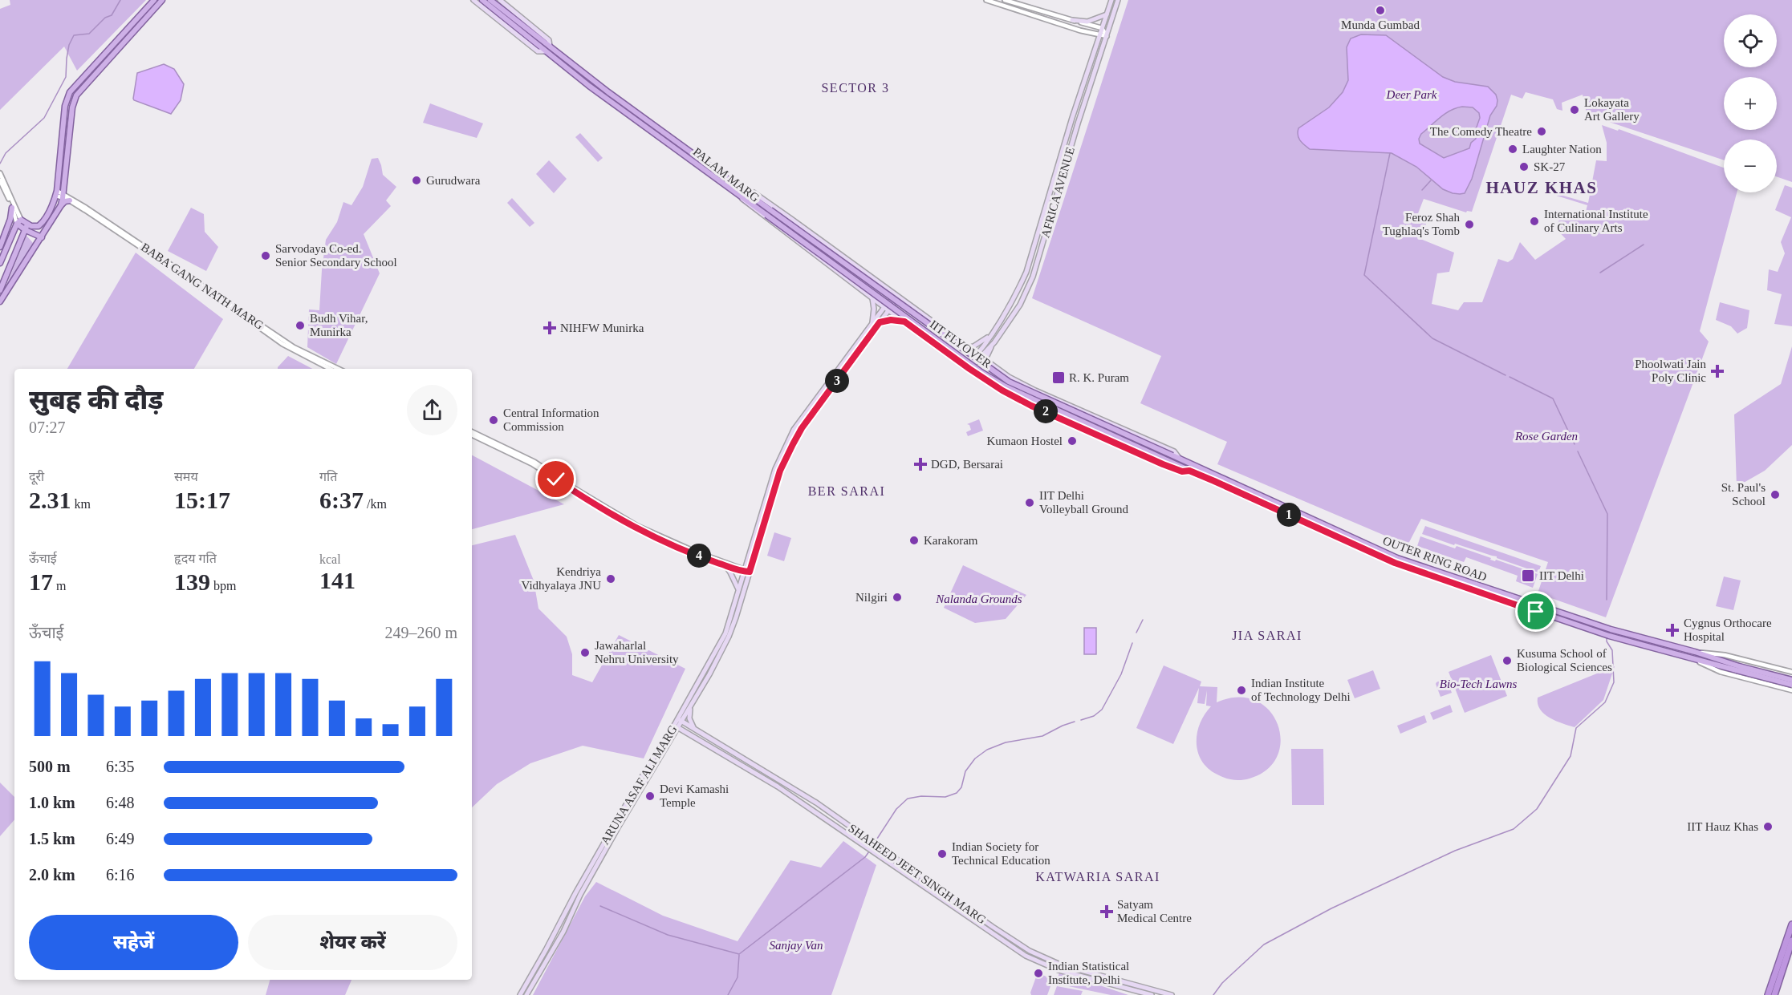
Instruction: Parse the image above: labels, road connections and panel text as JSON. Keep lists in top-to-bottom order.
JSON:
{
  "streets": {
    "main road": [
      "PALAM MARG",
      "AFRICA AVENUE",
      "IIT FLYOVER",
      "OUTER RING ROAD",
      "ARUNA ASAF ALI MARG",
      "SHAHEED JEET SINGH MARG"
    ],
    "street": ["BABA GANG NATH MARG"]
  },
  "crossings": [
    ["PALAM MARG", "AFRICA AVENUE"],
    ["PALAM MARG", "IIT FLYOVER"],
    ["PALAM MARG", "OUTER RING ROAD"],
    ["IIT FLYOVER", "OUTER RING ROAD"],
    ["ARUNA ASAF ALI MARG", "SHAHEED JEET SINGH MARG"]
  ],
  "districts": [
    "SECTOR 3",
    "HAUZ KHAS",
    "BER SARAI",
    "JIA SARAI",
    "KATWARIA SARAI"
  ],
  "parks": [
    "Deer Park",
    "Rose Garden",
    "Nalanda Grounds",
    "Bio-Tech Lawns",
    "Sanjay Van"
  ],
  "places": {
    "other": [
      "Munda Gumbad",
      "Lokayata Art Gallery",
      "The Comedy Theatre",
      "Laughter Nation",
      "SK-27",
      "Gurudwara",
      "International Institute of Culinary Arts",
      "Feroz Shah Tughlaq's Tomb",
      "Sarvodaya Co-ed. Senior Secondary School",
      "Budh Vihar, Munirka",
      "Central Information Commission",
      "Kumaon Hostel",
      "St. Paul's School",
      "IIT Delhi Volleyball Ground",
      "Karakoram",
      "Kendriya Vidhyalaya JNU",
      "Nilgiri",
      "Jawaharlal Nehru University",
      "Kusuma School of Biological Sciences",
      "Indian Institute of Technology Delhi",
      "Devi Kamashi Temple",
      "IIT Hauz Khas",
      "Indian Society for Technical Education",
      "Indian Statistical Institute, Delhi"
    ],
    "health": [
      "NIHFW Munirka",
      "Phoolwati Jain Poly Clinic",
      "DGD, Bersarai",
      "Cygnus Orthocare Hospital",
      "Satyam Medical Centre"
    ],
    "transit": ["R. K. Puram", "IIT Delhi"]
  },
  "page": {
    "map_buttons": ["+", "−"],
    "pins": [
      "3",
      "2",
      "1",
      "4"
    ],
    "heading": ["सुबह की दौड़", "07:27"],
    "stats": [
      ["दूरी", "2.31 km"],
      ["समय", "15:17"],
      ["गति", "6:37 /km"],
      ["ऊँचाई", "17 m"],
      ["हृदय गति", "139 bpm"],
      ["kcal", "141"]
    ],
    "chart": ["ऊँचाई", "249–260 m"],
    "list": [
      {
        "name": "500 m",
        "note": "6:35"
      },
      {
        "name": "1.0 km",
        "note": "6:48"
      },
      {
        "name": "1.5 km",
        "note": "6:49"
      },
      {
        "name": "2.0 km",
        "note": "6:16"
      }
    ],
    "buttons": ["सहेजें", "शेयर करें"]
  }
}
